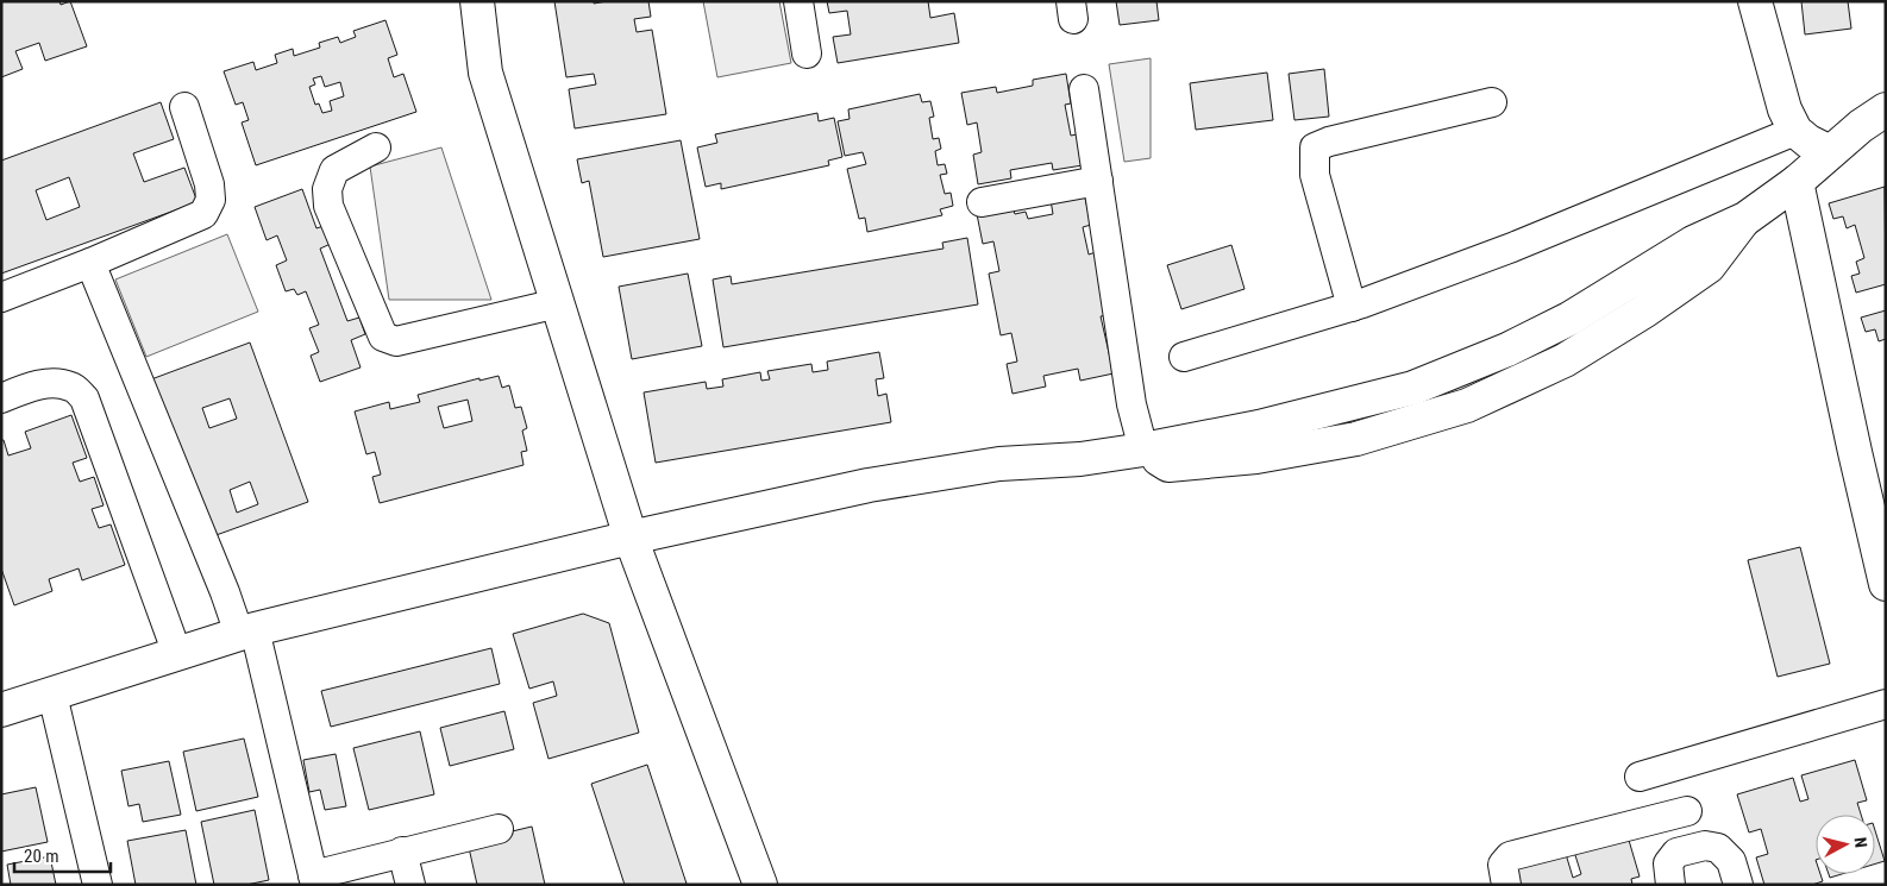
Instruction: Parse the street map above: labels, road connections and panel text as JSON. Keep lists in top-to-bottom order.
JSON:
{
  "scale_bar": "20 m",
  "north": "right"
}
